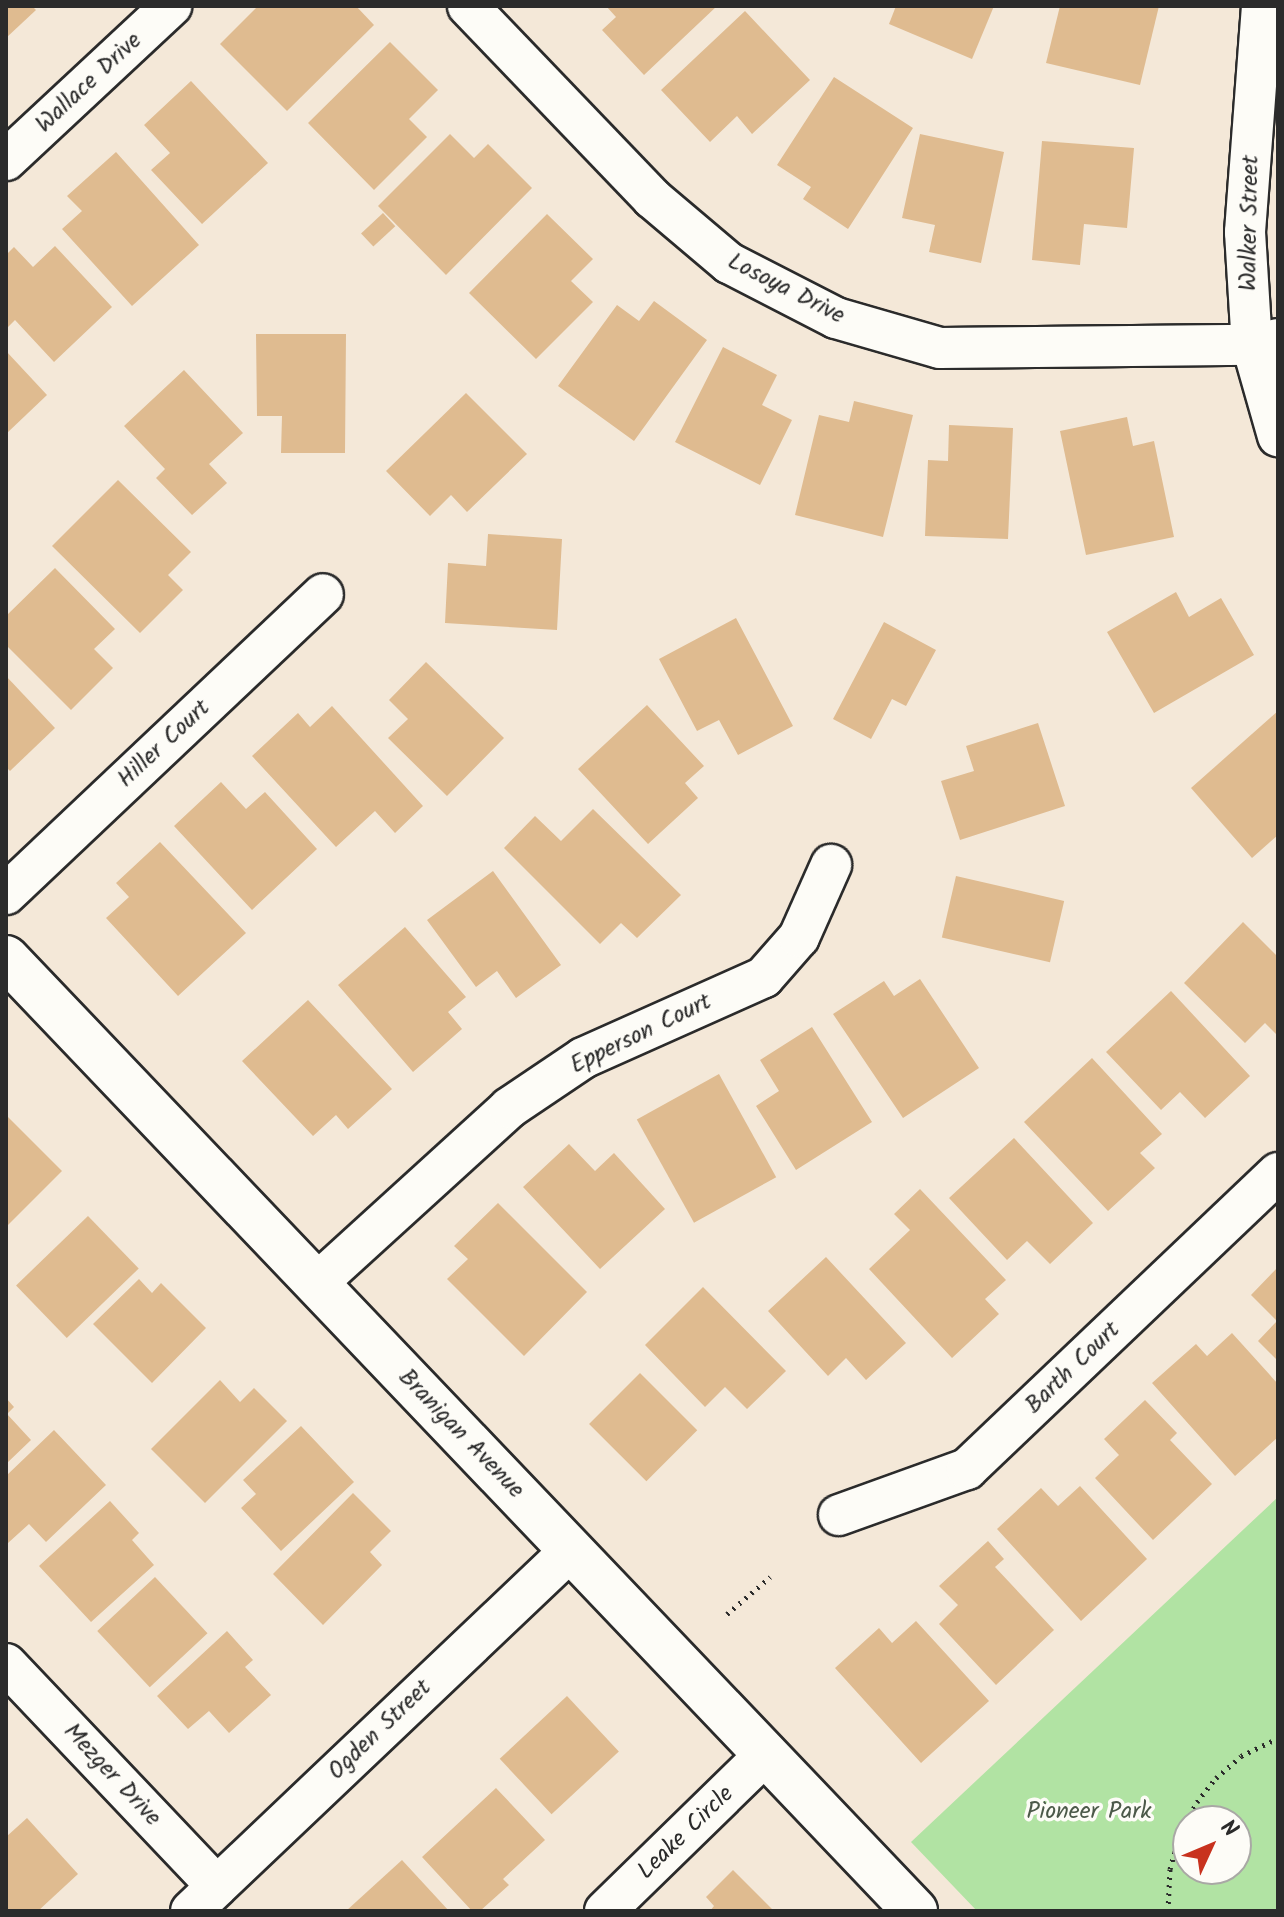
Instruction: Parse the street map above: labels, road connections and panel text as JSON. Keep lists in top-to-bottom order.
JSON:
{
  "streets": {
    "street": [
      "Wallace Drive",
      "Walker Street",
      "Losoya Drive",
      "Hiller Court",
      "Epperson Court",
      "Barth Court",
      "Branigan Avenue",
      "Ogden Street",
      "Mezger Drive",
      "Leake Circle"
    ]
  },
  "crossings": [
    ["Walker Street", "Losoya Drive"],
    ["Epperson Court", "Branigan Avenue"],
    ["Branigan Avenue", "Ogden Street"],
    ["Branigan Avenue", "Leake Circle"],
    ["Ogden Street", "Mezger Drive"]
  ],
  "parks": ["Pioneer Park"],
  "north": "top right"
}
